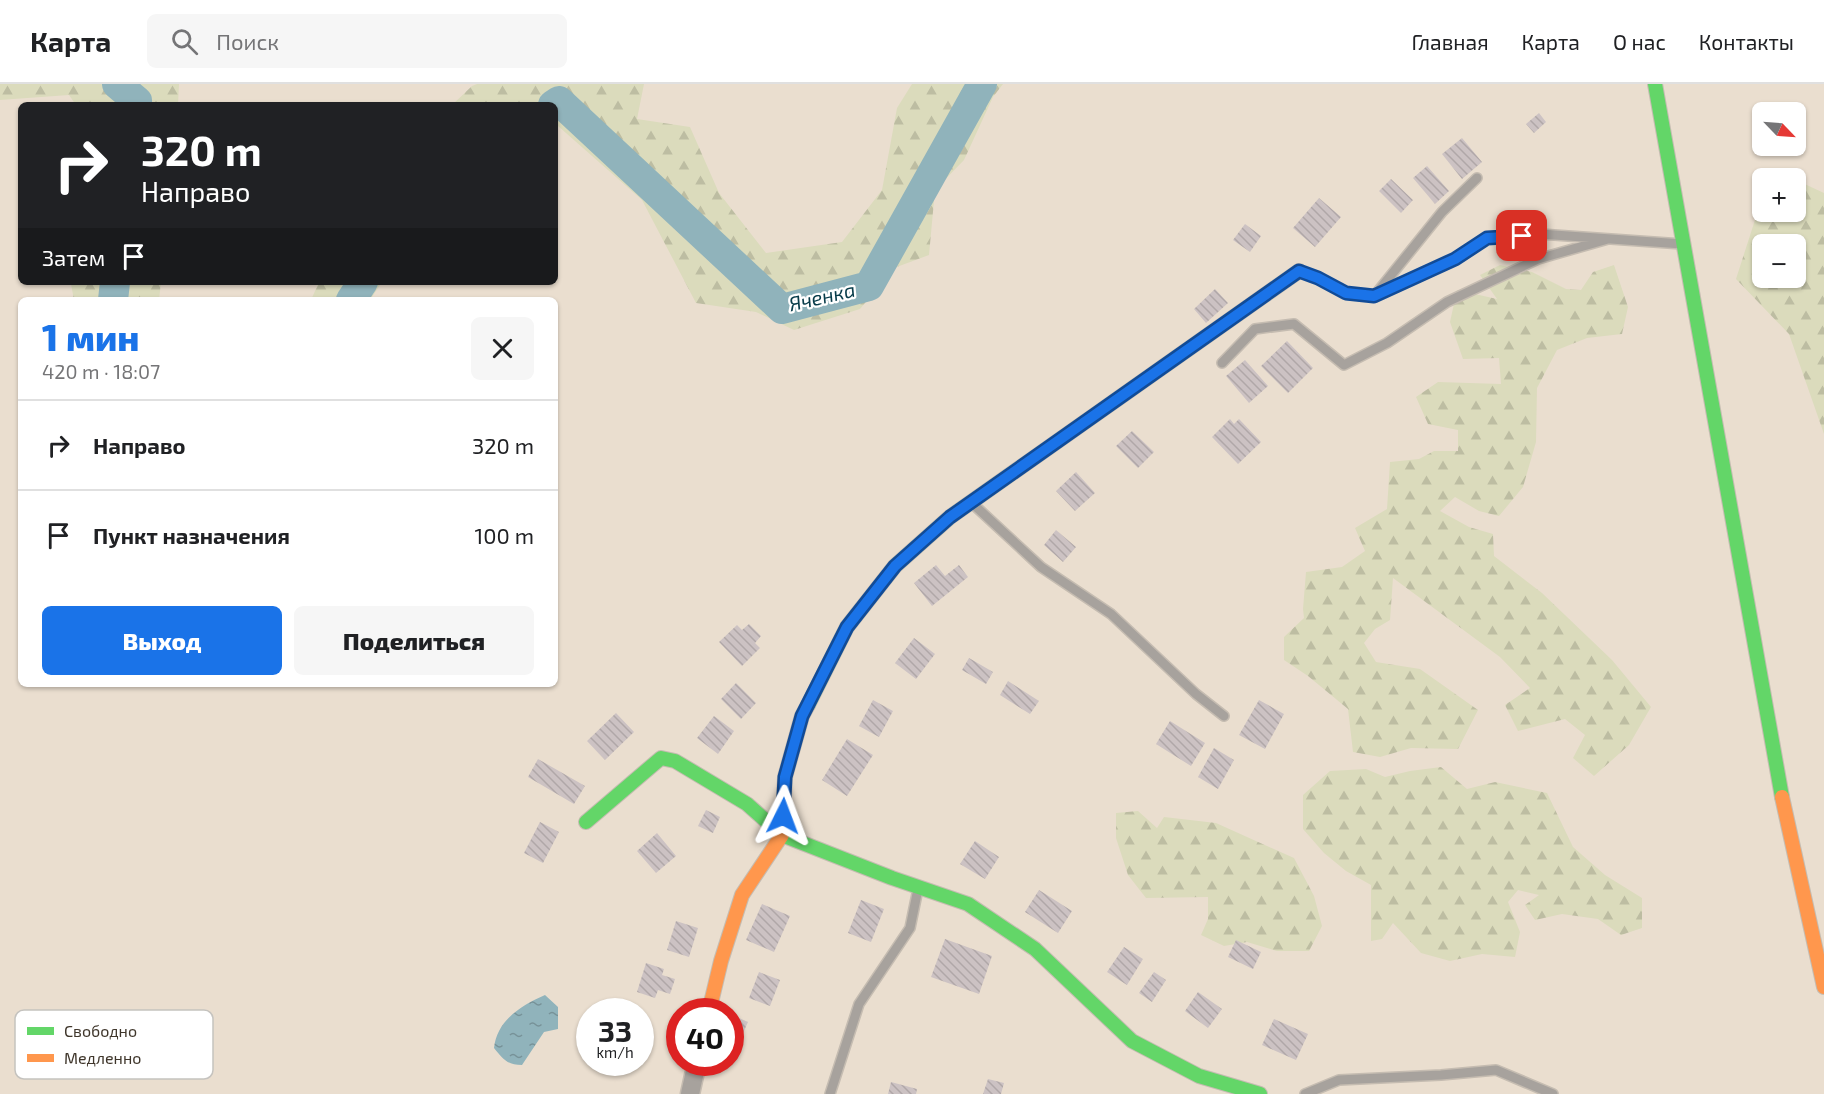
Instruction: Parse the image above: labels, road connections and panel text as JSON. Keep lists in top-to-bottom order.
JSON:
{
  "water": ["Яченка"],
  "legend": ["Свободно", "Медленно"],
  "north": "bottom right",
  "page": {
    "header": "Карта",
    "search": "Поиск",
    "nav": [
      "Главная",
      "Карта",
      "О нас",
      "Контакты"
    ],
    "map_buttons": ["+", "−"],
    "turn": ["320 m", "Направо"],
    "then": "Затем",
    "heading": ["1 мин", "420 m · 18:07"],
    "list": [
      {
        "name": "Направо",
        "value": "320 m"
      },
      {
        "name": "Пункт назначения",
        "value": "100 m"
      }
    ],
    "buttons": ["Выход", "Поделиться"],
    "speed": "33 km/h",
    "limit": "40"
  }
}
